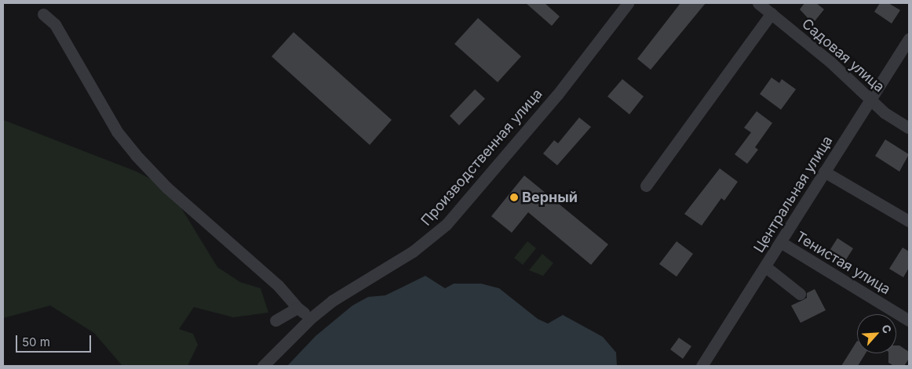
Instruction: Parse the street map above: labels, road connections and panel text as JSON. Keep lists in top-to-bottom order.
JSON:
{
  "streets": {
    "street": [
      "Садовая улица",
      "Производственная улица",
      "Центральная улица",
      "Тенистая улица"
    ]
  },
  "crossings": [
    ["Садовая улица", "Центральная улица"],
    ["Центральная улица", "Тенистая улица"]
  ],
  "places": ["Верный"],
  "scale_bar": "50 m",
  "north": "top right"
}
